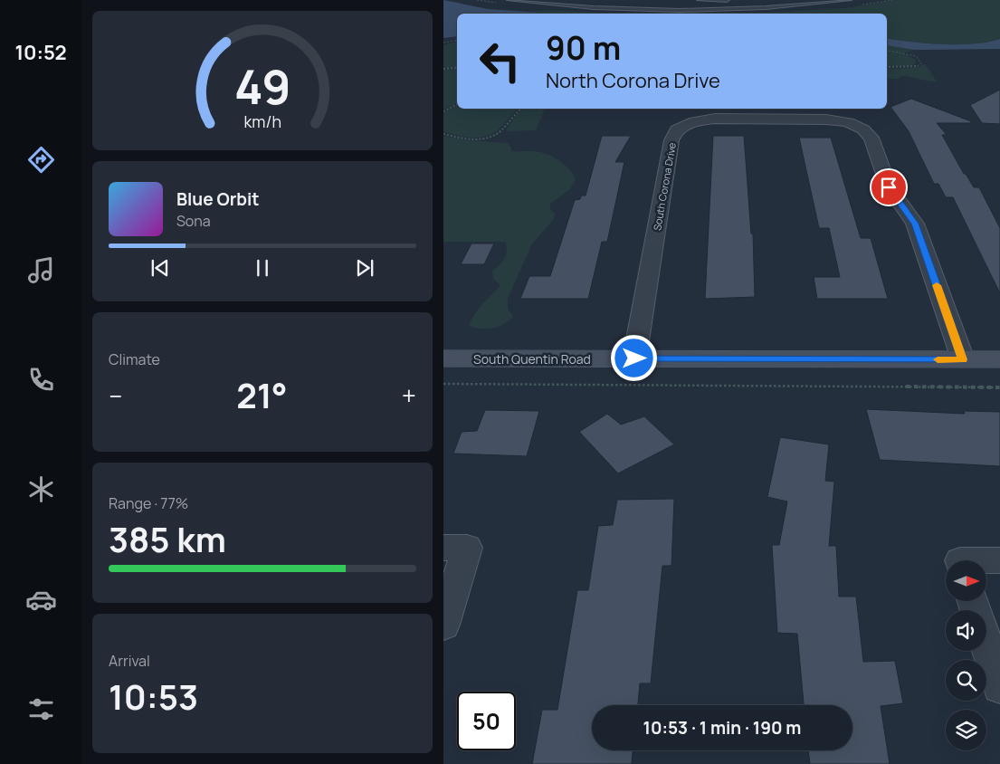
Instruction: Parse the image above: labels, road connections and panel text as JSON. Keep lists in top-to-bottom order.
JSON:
{
  "streets": {
    "main road": ["South Quentin Road"],
    "street": ["South Corona Drive"]
  },
  "crossings": [
    ["South Corona Drive", "South Quentin Road"]
  ],
  "north": "right",
  "page": {
    "tabs": "10:52",
    "turn": ["90 m", "North Corona Drive"],
    "song": ["Blue Orbit", "Sona"],
    "tile": [
      "Climate",
      ["Range · 77%", "385 km"],
      ["Arrival", "10:53"]
    ],
    "heat": ["−", "21°", "+"],
    "limit": "50",
    "trip": "10:53 · 1 min · 190 m",
    "gauge": ["49", "km/h"]
  }
}
